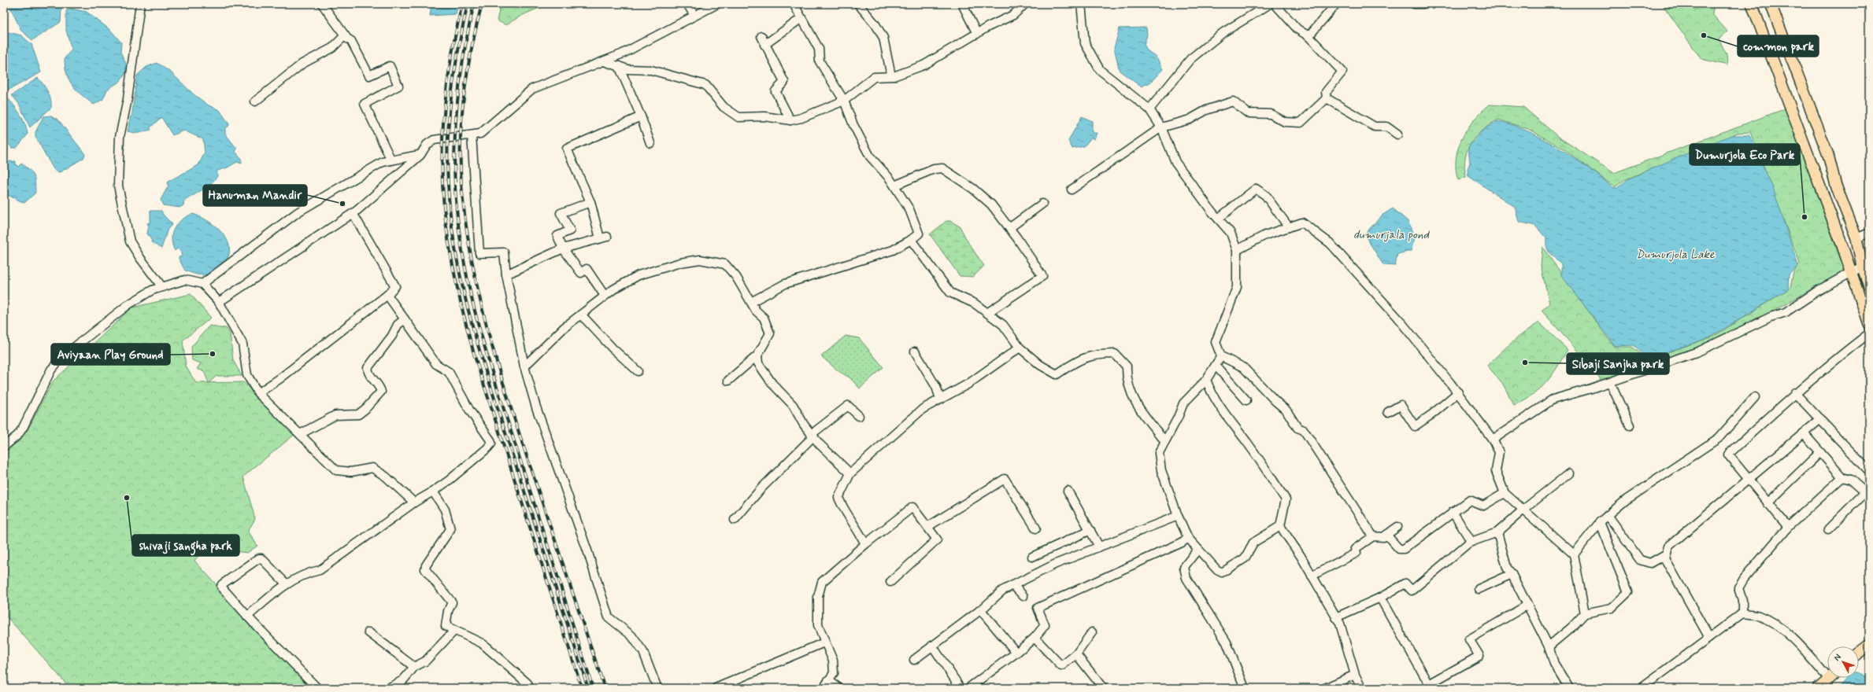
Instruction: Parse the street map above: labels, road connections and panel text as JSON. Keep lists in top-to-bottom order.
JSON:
{
  "water": ["dumurjala pond", "Dumurjola Lake"],
  "places": [
    "common park",
    "Hanuman Mandir",
    "Dumurjola Eco Park",
    "Aviyaan Play Ground",
    "Sibaji Sanjha park",
    "shivaji sangha park"
  ],
  "north": "top left"
}
